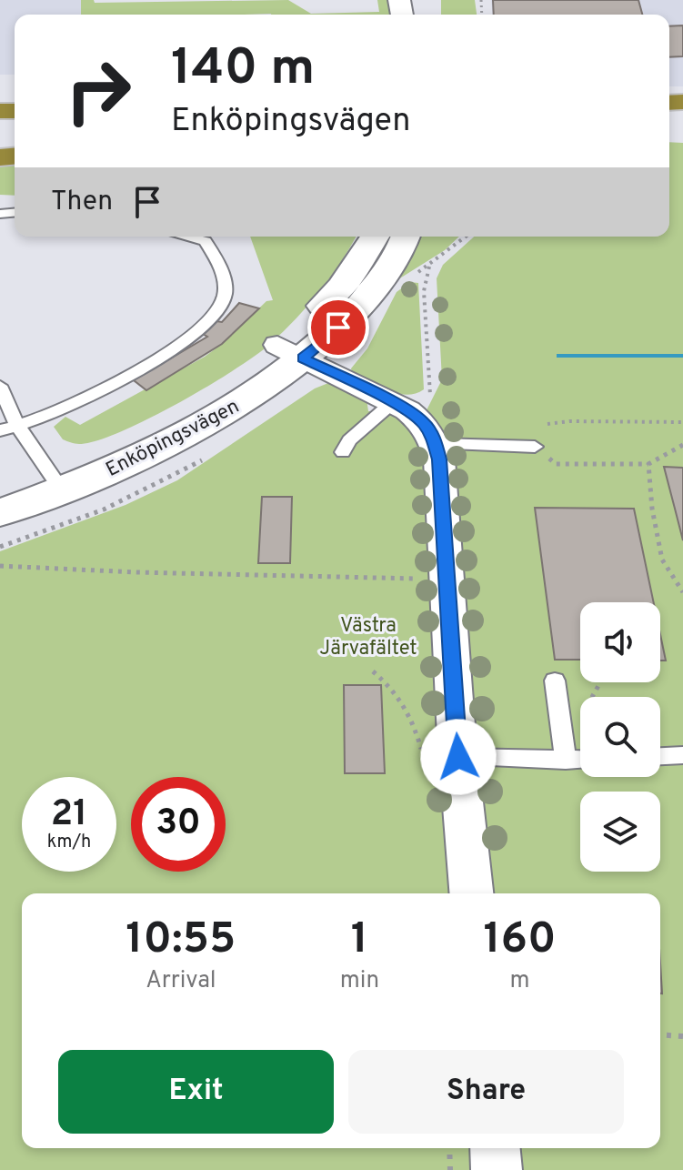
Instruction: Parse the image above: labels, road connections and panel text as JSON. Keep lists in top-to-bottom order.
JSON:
{
  "streets": {
    "street": ["Enköpingsvägen"]
  },
  "parks": ["Västra Järvafältet"],
  "page": {
    "turn": ["140 m", "Enköpingsvägen"],
    "then": "Then",
    "speed": "21 km/h",
    "limit": "30",
    "eta": [
      "10:55",
      "Arrival",
      "1",
      "min",
      "160",
      "m"
    ],
    "buttons": ["Exit", "Share"]
  }
}
